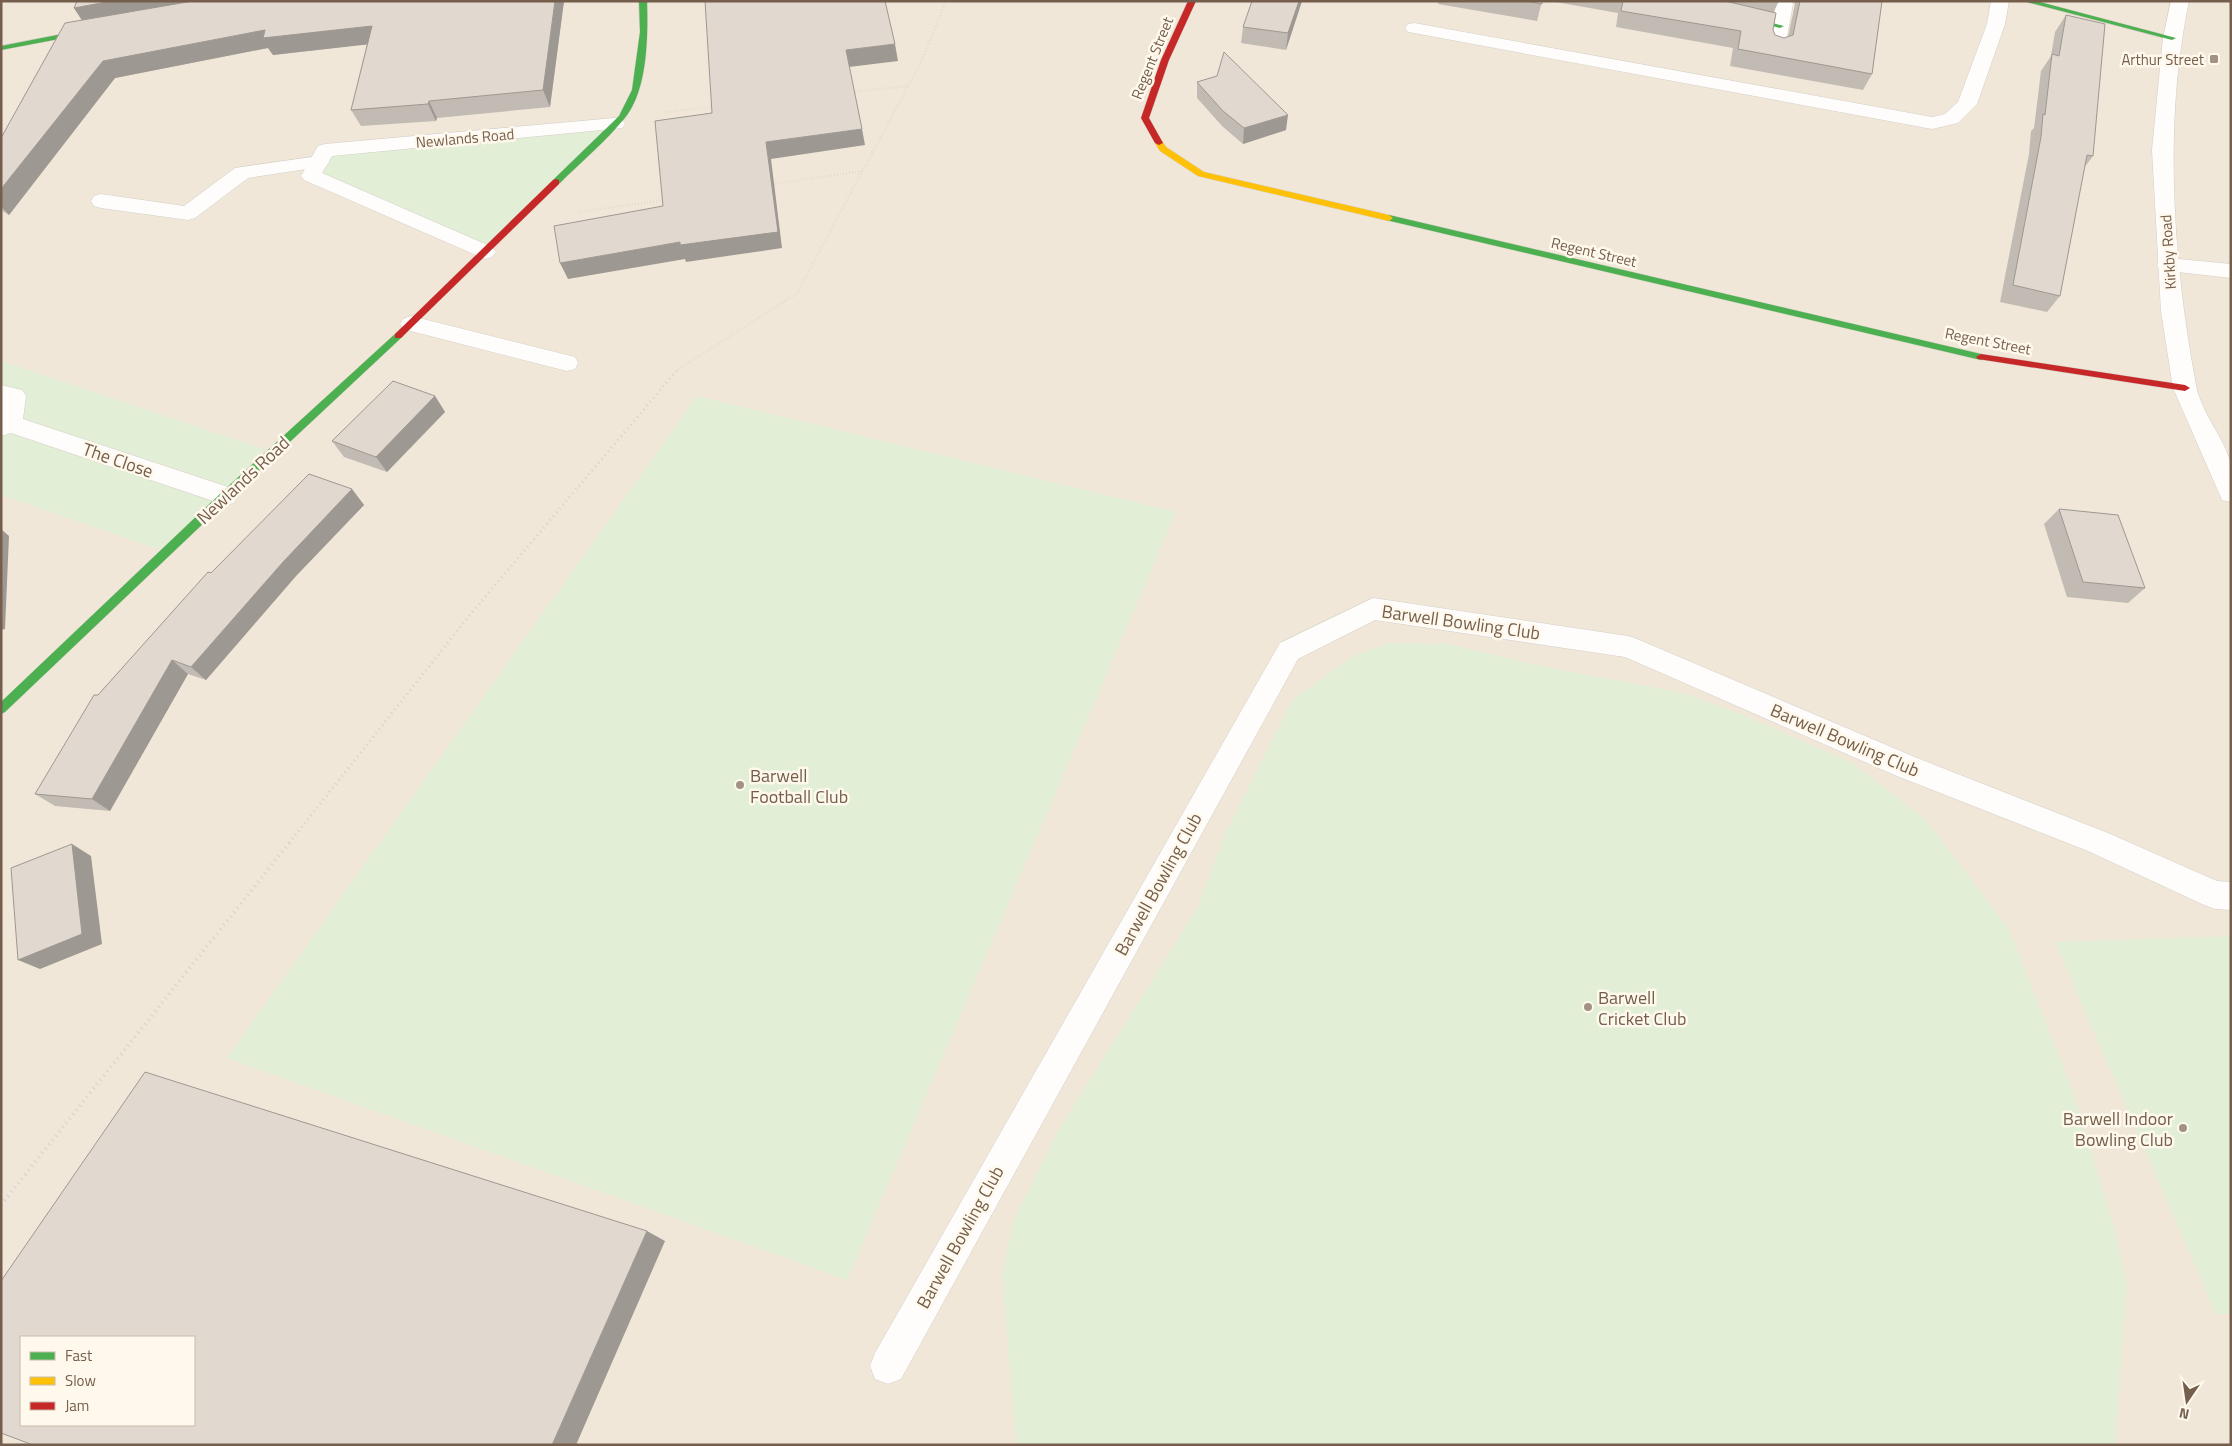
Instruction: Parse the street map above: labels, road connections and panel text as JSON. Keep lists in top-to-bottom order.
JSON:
{
  "streets": {
    "street": [
      "Regent Street",
      "Newlands Road",
      "Kirkby Road",
      "The Close",
      "Barwell Bowling Club"
    ]
  },
  "crossings": [
    ["Regent Street", "Kirkby Road"],
    ["Newlands Road", "The Close"]
  ],
  "places": {
    "transit": ["Arthur Street"],
    "other": ["Barwell Football Club", "Barwell Cricket Club", "Barwell Indoor Bowling Club"]
  },
  "legend": ["Fast", "Slow", "Jam"],
  "north": "bottom"
}
